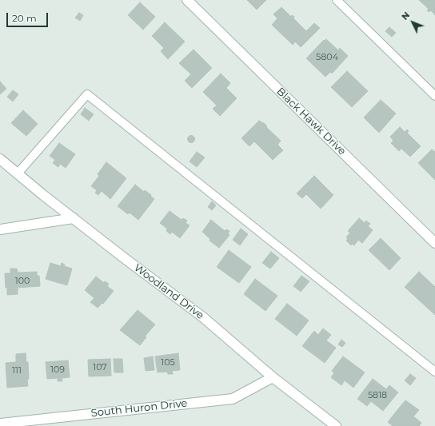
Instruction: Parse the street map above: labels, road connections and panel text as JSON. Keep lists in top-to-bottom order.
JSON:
{
  "streets": {
    "street": ["Black Hawk Drive", "Woodland Drive", "South Huron Drive"]
  },
  "crossings": [
    ["Woodland Drive", "South Huron Drive"]
  ],
  "house_numbers": [
    "5804",
    "100",
    "105",
    "107",
    "109",
    "111",
    "5818"
  ],
  "scale_bar": "20 m",
  "north": "top left"
}
